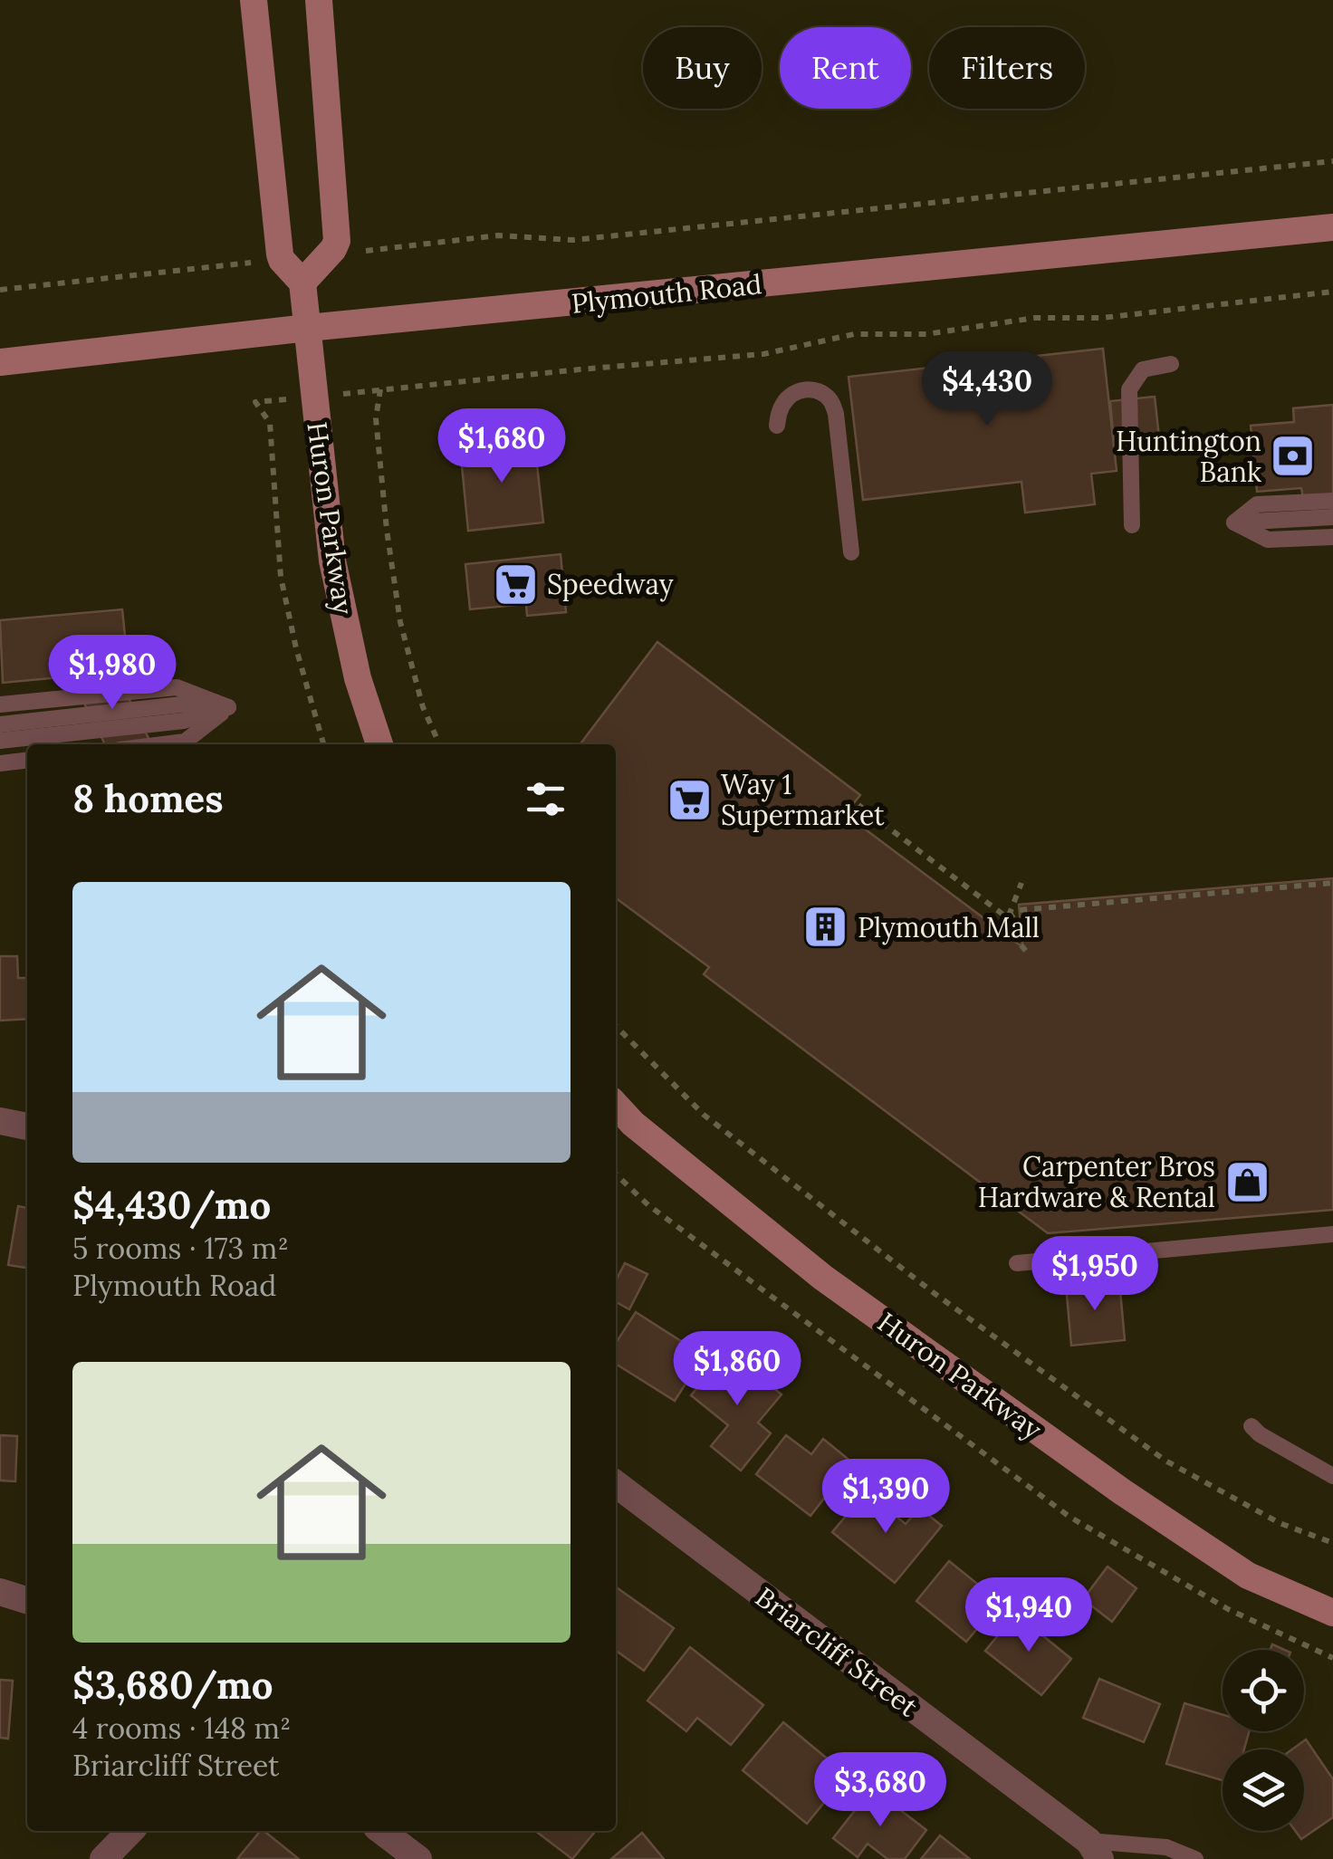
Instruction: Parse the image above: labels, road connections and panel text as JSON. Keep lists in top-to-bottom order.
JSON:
{
  "streets": {
    "main road": ["Plymouth Road", "Huron Parkway"],
    "street": ["Briarcliff Street"]
  },
  "crossings": [
    ["Plymouth Road", "Huron Parkway"]
  ],
  "places": {
    "bank": ["Huntington Bank"],
    "supermarket": ["Speedway", "Way 1 Supermarket"],
    "building": ["Plymouth Mall"],
    "shop": ["Carpenter Bros Hardware & Rental"]
  },
  "page": {
    "chip": ["Buy", "Rent", "Filters"],
    "price": [
      "$4,430",
      "$1,680",
      "$1,980",
      "$1,950",
      "$1,860",
      "$1,390",
      "$1,940",
      "$3,680"
    ],
    "heading": "8 homes",
    "list": [
      {
        "name": "$4,430/mo",
        "note": "5 rooms · 173 m² · Plymouth Road"
      },
      {
        "name": "$3,680/mo",
        "note": "4 rooms · 148 m² · Briarcliff Street"
      }
    ]
  }
}
